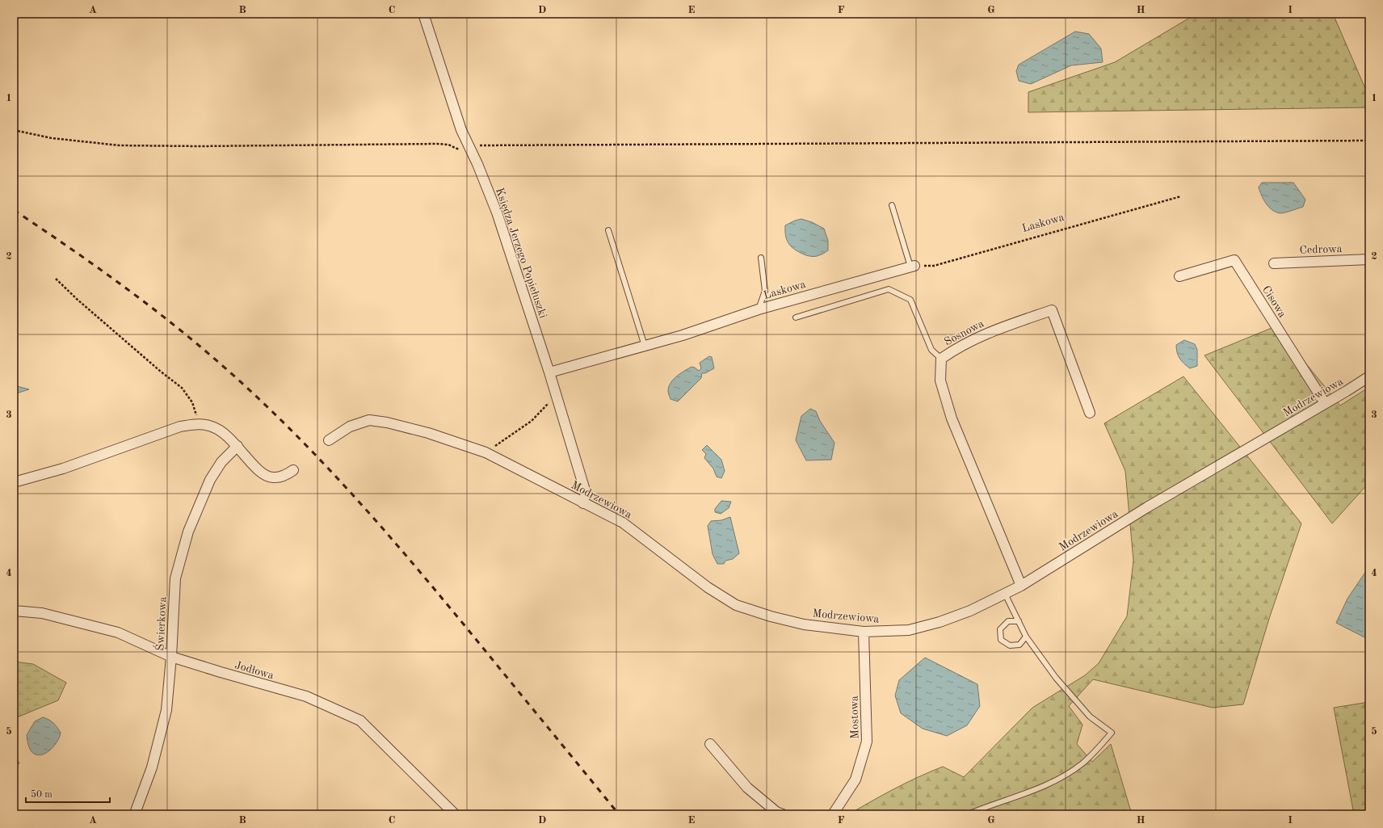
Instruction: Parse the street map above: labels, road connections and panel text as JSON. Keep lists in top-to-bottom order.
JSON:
{
  "streets": {
    "street": [
      "Laskowa",
      "Cedrowa",
      "Księdza Jerzego Popiełuszki",
      "Cisowa",
      "Sosnowa",
      "Modrzewiowa",
      "Świerkowa",
      "Jodłowa",
      "Mostowa"
    ]
  },
  "crossings": [
    ["Laskowa", "Księdza Jerzego Popiełuszki"],
    ["Księdza Jerzego Popiełuszki", "Modrzewiowa"],
    ["Cisowa", "Modrzewiowa"],
    ["Sosnowa", "Modrzewiowa"],
    ["Modrzewiowa", "Mostowa"],
    ["Świerkowa", "Jodłowa"]
  ],
  "scale_bar": "50 m",
  "grid": {
    "columns": [
      "A",
      "B",
      "C",
      "D",
      "E",
      "F",
      "G",
      "H",
      "I"
    ],
    "rows": [
      "1",
      "2",
      "3",
      "4",
      "5"
    ]
  }
}
